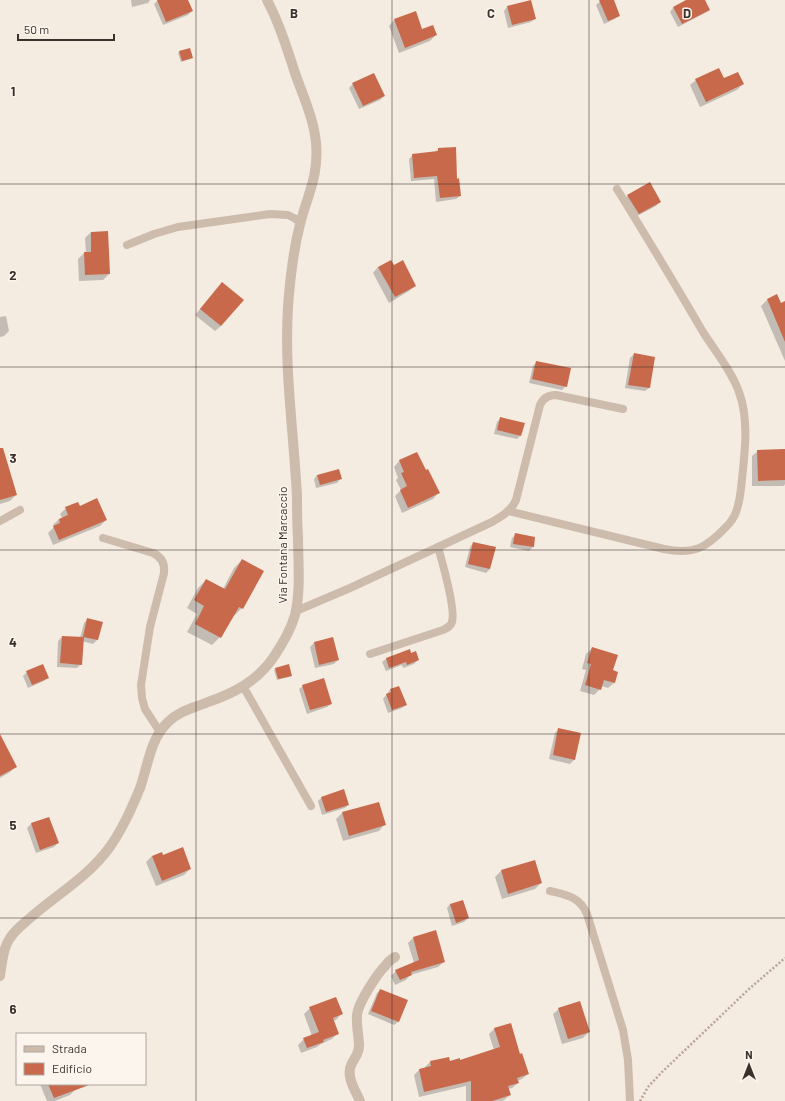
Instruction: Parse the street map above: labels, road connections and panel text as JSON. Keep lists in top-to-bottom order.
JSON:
{
  "streets": {
    "street": ["Via Fontana Marcaccio"]
  },
  "legend": ["Strada", "Edificio"],
  "scale_bar": "50 m",
  "north": "top",
  "grid": {
    "columns": ["B", "C", "D"],
    "rows": [
      "1",
      "2",
      "3",
      "4",
      "5",
      "6"
    ]
  }
}
